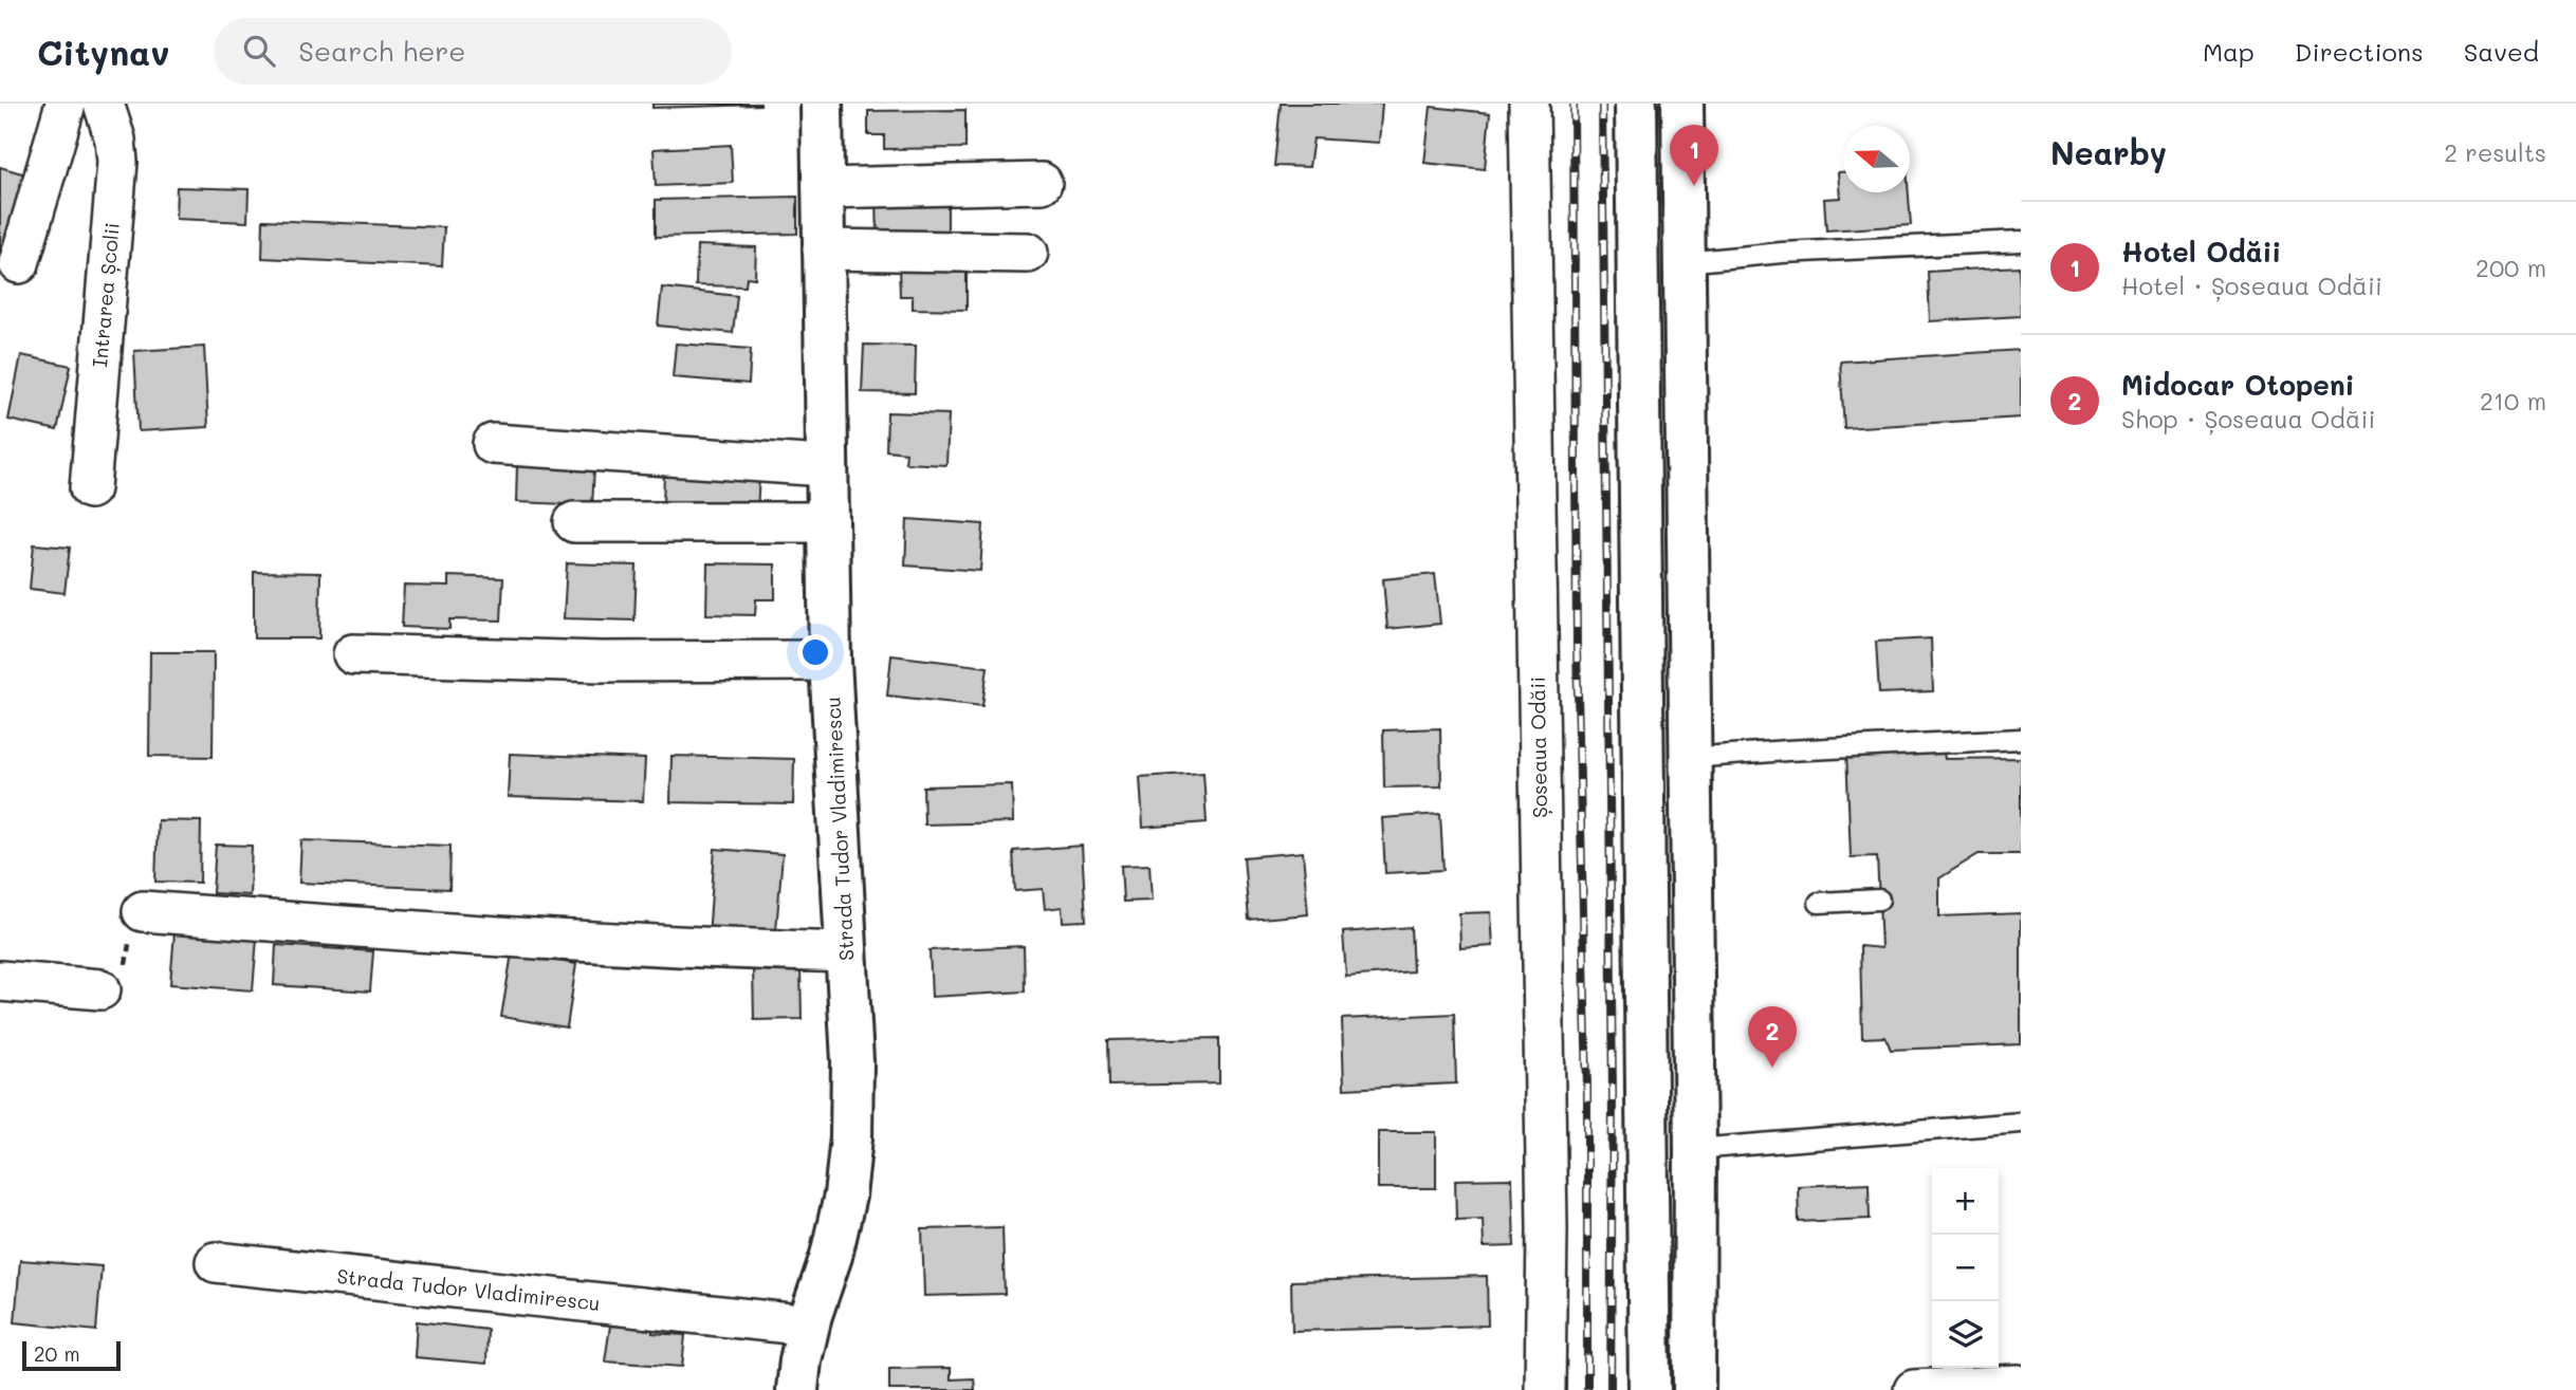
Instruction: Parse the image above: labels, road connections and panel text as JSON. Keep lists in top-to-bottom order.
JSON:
{
  "streets": {
    "main road": ["Strada Tudor Vladimirescu"],
    "street": ["Intrarea Școlii", "Șoseaua Odăii"]
  },
  "scale_bar": "20 m",
  "north": "left",
  "page": {
    "header": "Citynav",
    "search": "Search here",
    "nav": ["Map", "Directions", "Saved"],
    "heading": ["Nearby", "2 results"],
    "pins": ["1", "2"],
    "list": [
      {
        "mark": "1",
        "name": "Hotel Odăii",
        "note": "Hotel · Șoseaua Odăii",
        "value": "200 m"
      },
      {
        "mark": "2",
        "name": "Midocar Otopeni",
        "note": "Shop · Șoseaua Odăii",
        "value": "210 m"
      }
    ],
    "map_buttons": ["+", "−"],
    "scale": "20 m"
  }
}
